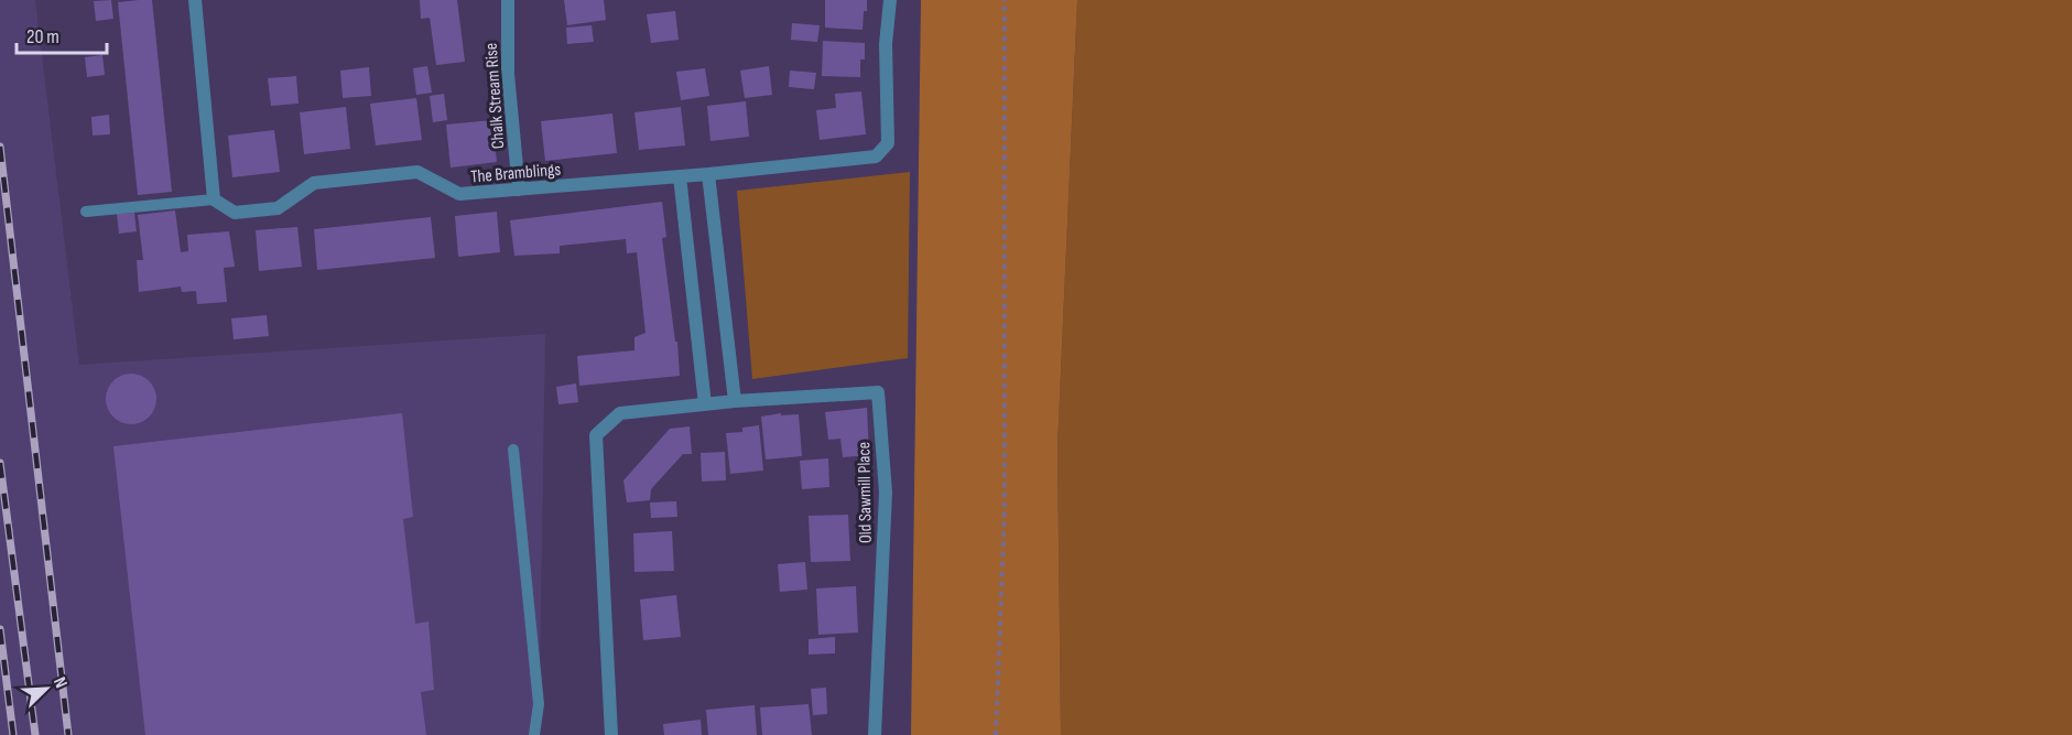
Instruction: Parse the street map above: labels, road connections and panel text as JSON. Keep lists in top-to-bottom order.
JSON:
{
  "streets": {
    "street": ["Chalk Stream Rise", "The Bramblings", "Old Sawmill Place"]
  },
  "crossings": [
    ["Chalk Stream Rise", "The Bramblings"]
  ],
  "scale_bar": "20 m",
  "north": "top right"
}
